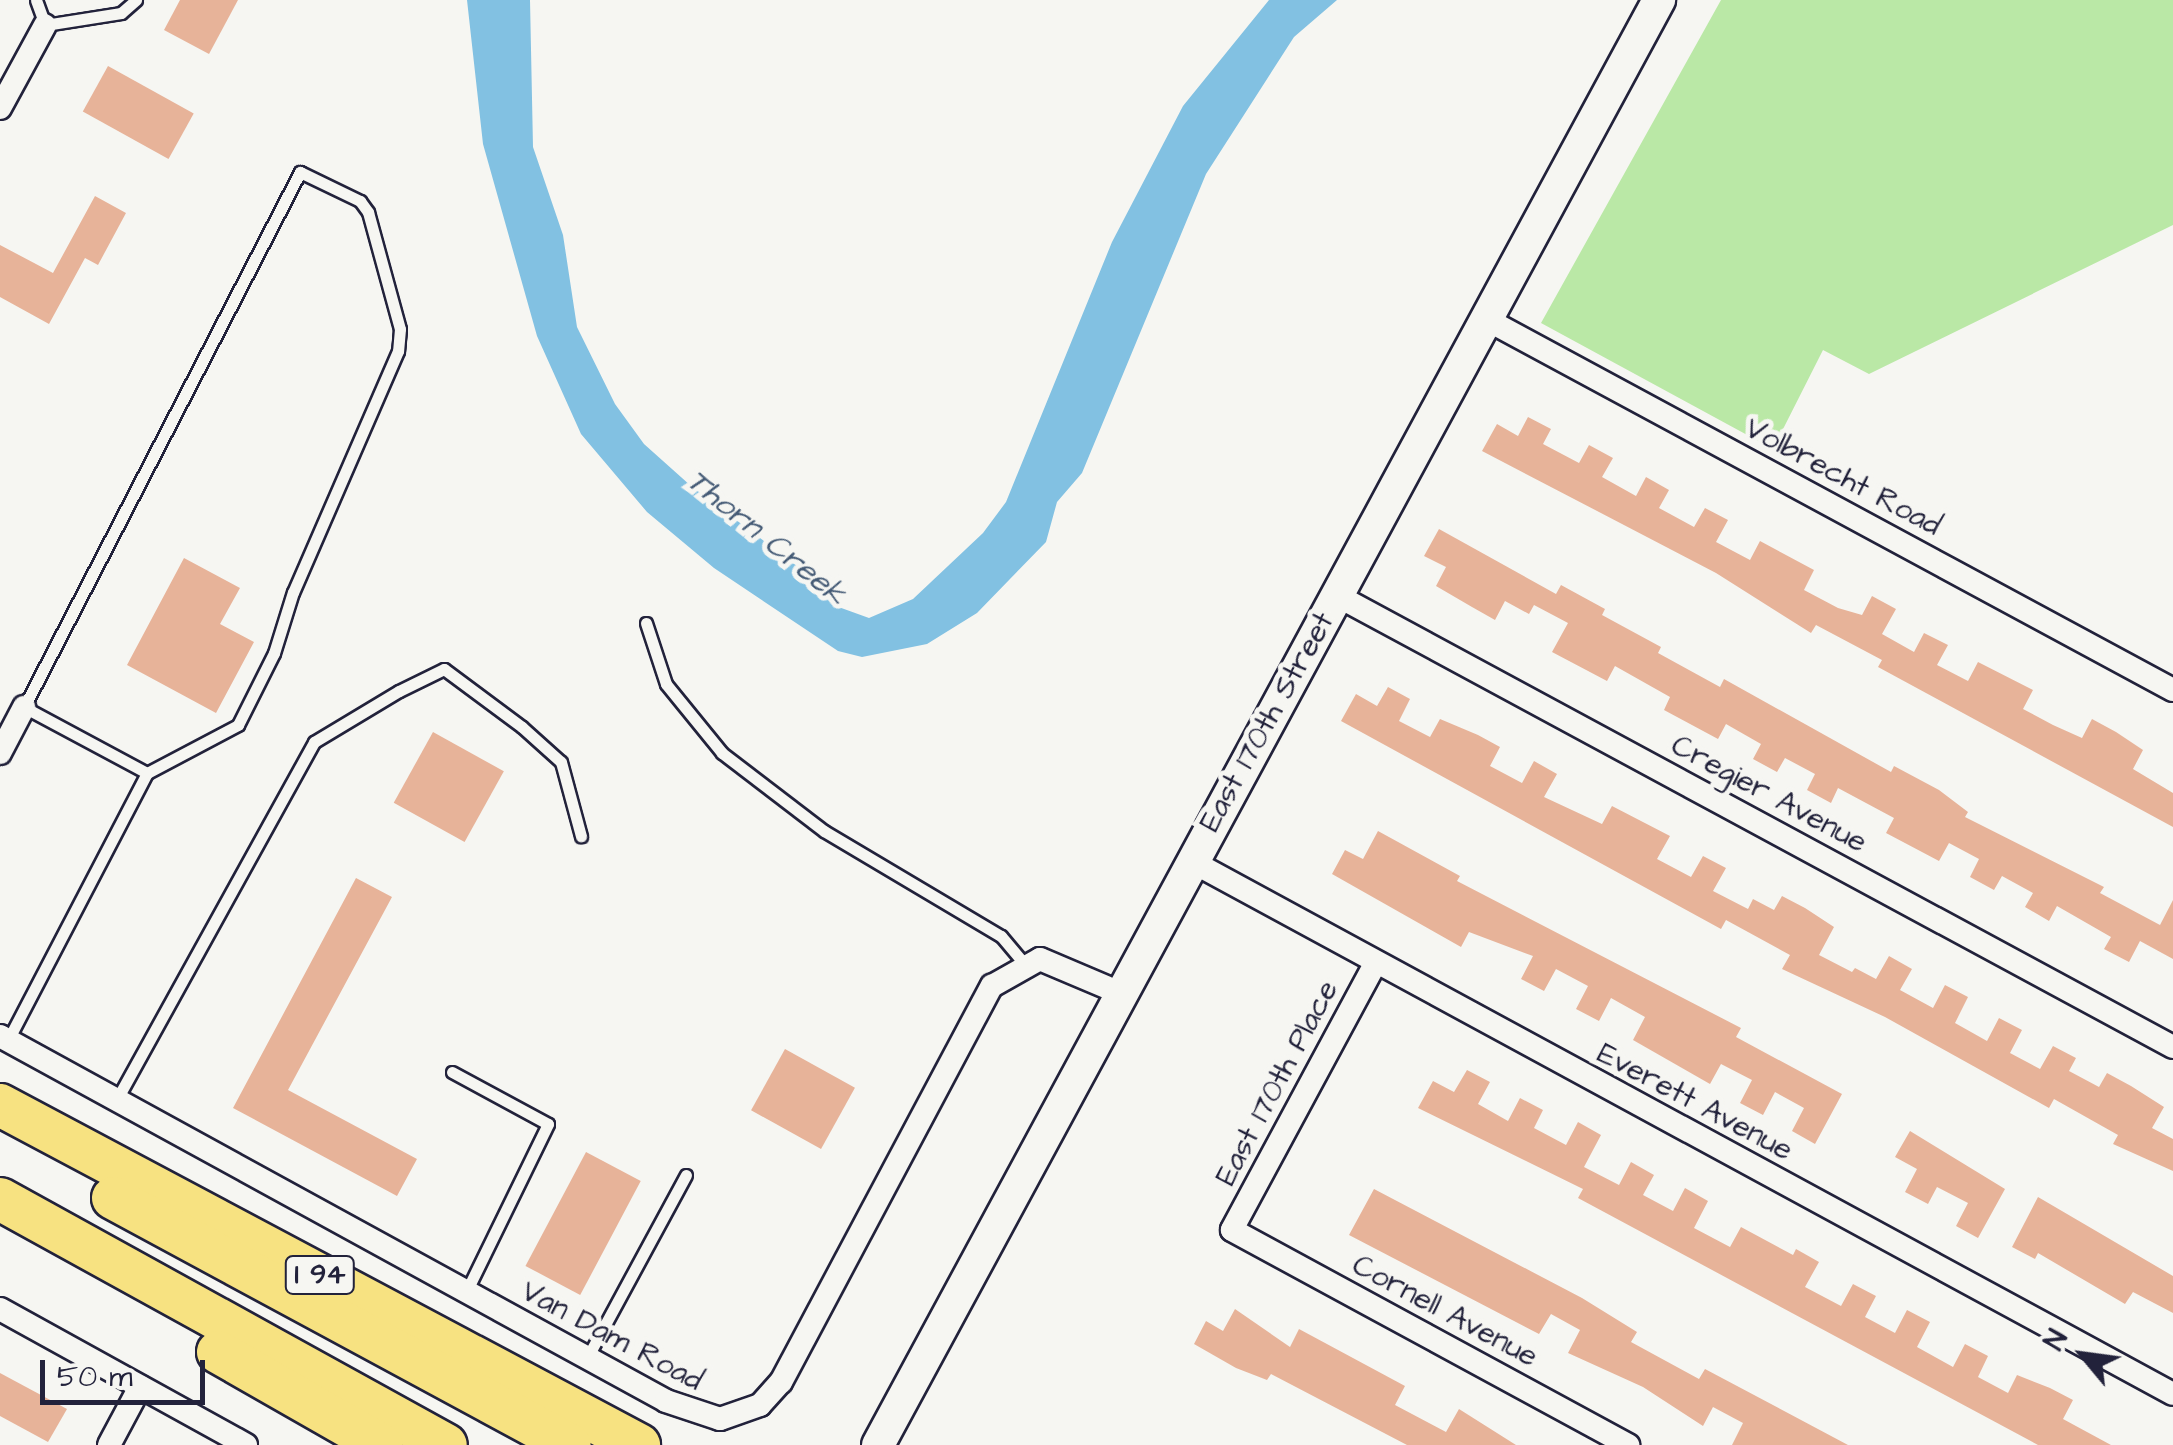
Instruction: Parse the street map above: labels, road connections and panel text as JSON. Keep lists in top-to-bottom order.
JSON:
{
  "streets": {
    "highway": ["I 94"],
    "street": [
      "Volbrecht Road",
      "East 170th Street",
      "Cregier Avenue",
      "East 170th Place",
      "Everett Avenue",
      "Cornell Avenue",
      "Van Dam Road"
    ]
  },
  "crossings": [
    ["Volbrecht Road", "East 170th Street"],
    ["East 170th Street", "Cregier Avenue"],
    ["East 170th Street", "Everett Avenue"],
    ["East 170th Place", "Everett Avenue"],
    ["East 170th Place", "Cornell Avenue"]
  ],
  "water": ["Thorn Creek"],
  "scale_bar": "50 m",
  "north": "top left"
}
